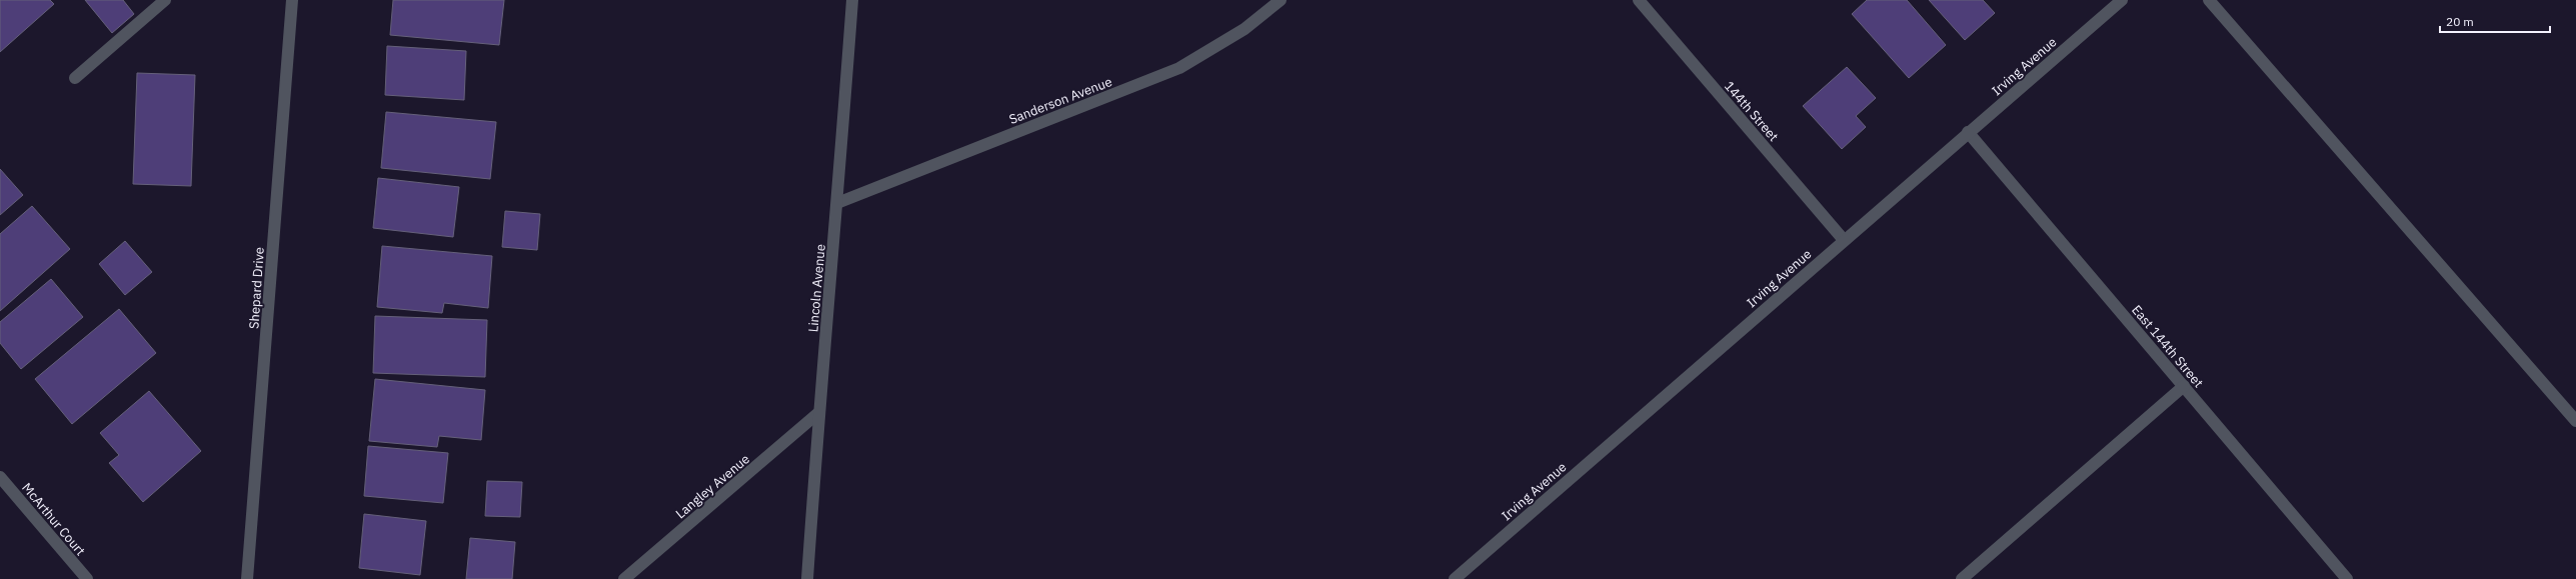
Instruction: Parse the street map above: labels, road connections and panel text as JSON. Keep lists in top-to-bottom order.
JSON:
{
  "streets": {
    "street": [
      "Irving Avenue",
      "Sanderson Avenue",
      "144th Street",
      "Shepard Drive",
      "Lincoln Avenue",
      "East 144th Street",
      "Langley Avenue",
      "McArthur Court"
    ]
  },
  "crossings": [
    ["Irving Avenue", "144th Street"],
    ["Irving Avenue", "East 144th Street"],
    ["Sanderson Avenue", "Lincoln Avenue"],
    ["Lincoln Avenue", "Langley Avenue"]
  ],
  "scale_bar": "20 m"
}
